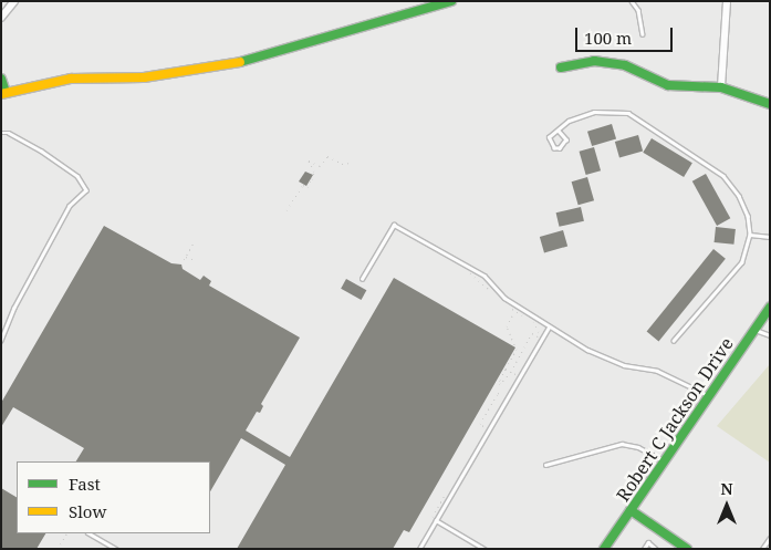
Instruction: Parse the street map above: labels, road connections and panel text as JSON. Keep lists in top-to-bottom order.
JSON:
{
  "streets": {
    "street": ["Robert C Jackson Drive"]
  },
  "legend": ["Fast", "Slow"],
  "scale_bar": "100 m",
  "north": "top"
}
